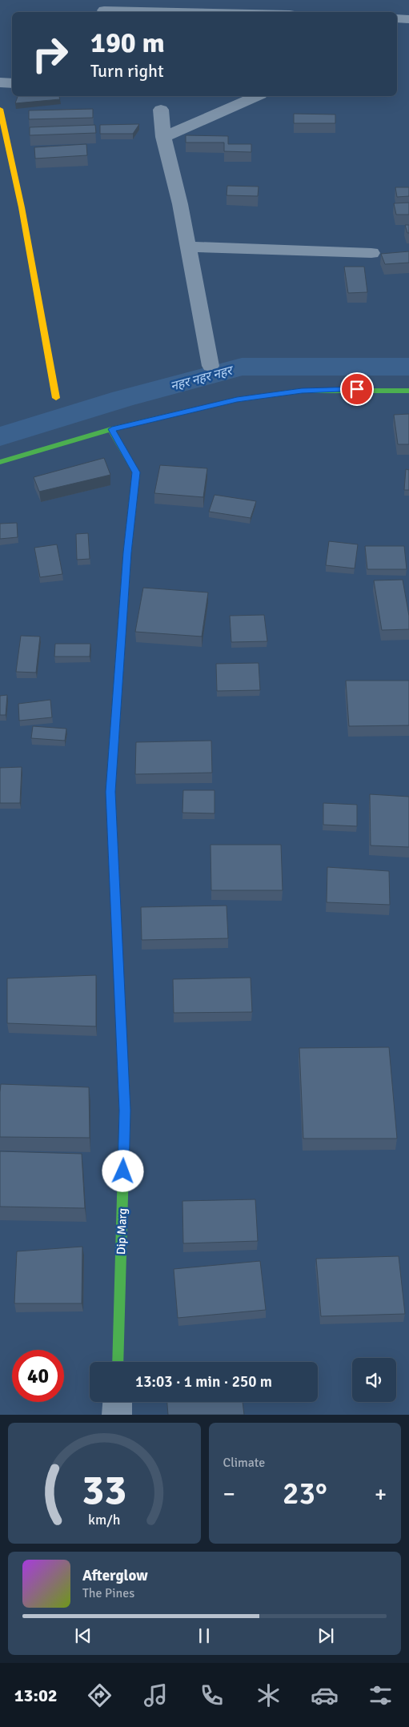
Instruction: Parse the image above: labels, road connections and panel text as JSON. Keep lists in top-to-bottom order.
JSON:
{
  "streets": {
    "street": ["Dip Marg"]
  },
  "water": ["नहर नहर नहर"],
  "page": {
    "turn": ["190 m", "Turn right"],
    "limit": "40",
    "trip": "13:03 · 1 min · 250 m",
    "tile": "Climate",
    "heat": ["−", "23°", "+"],
    "song": ["Afterglow", "The Pines"],
    "tabs": "13:02",
    "gauge": ["33", "km/h"]
  }
}
